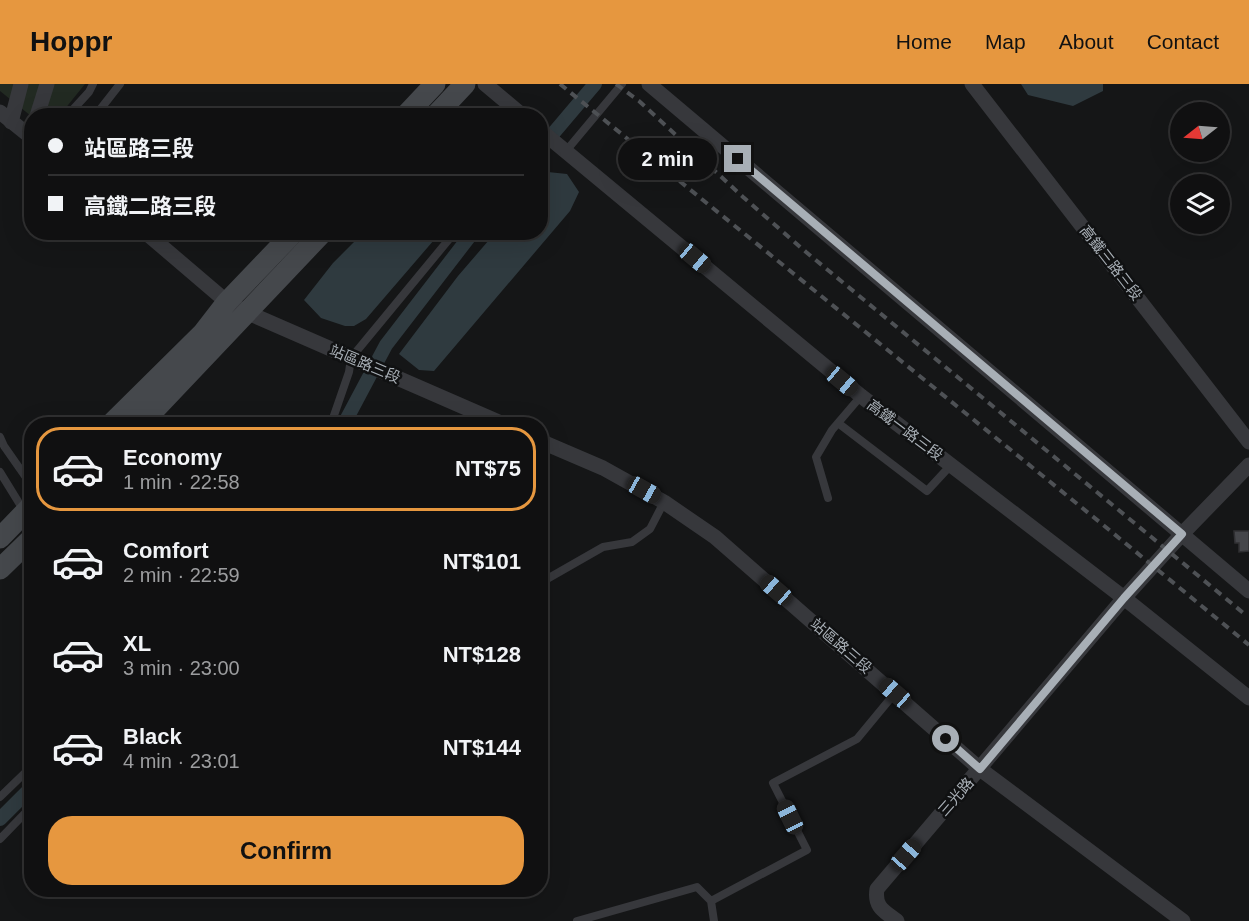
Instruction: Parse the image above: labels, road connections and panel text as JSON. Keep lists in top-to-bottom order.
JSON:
{
  "streets": {
    "street": [
      "高鐵三路三段",
      "站區路三段",
      "高鐵一路三段",
      "三光路"
    ]
  },
  "crossings": [
    ["站區路三段", "三光路"],
    ["高鐵一路三段", "三光路"]
  ],
  "north": "left",
  "page": {
    "header": "Hoppr",
    "nav": [
      "Home",
      "Map",
      "About",
      "Contact"
    ],
    "banner": ["站區路三段", "高鐵二路三段"],
    "bubble": "2 min",
    "list": [
      {
        "name": "Economy",
        "note": "1 min · 22:58",
        "value": "NT$75"
      },
      {
        "name": "Comfort",
        "note": "2 min · 22:59",
        "value": "NT$101"
      },
      {
        "name": "XL",
        "note": "3 min · 23:00",
        "value": "NT$128"
      },
      {
        "name": "Black",
        "note": "4 min · 23:01",
        "value": "NT$144"
      }
    ],
    "buttons": "Confirm"
  }
}
